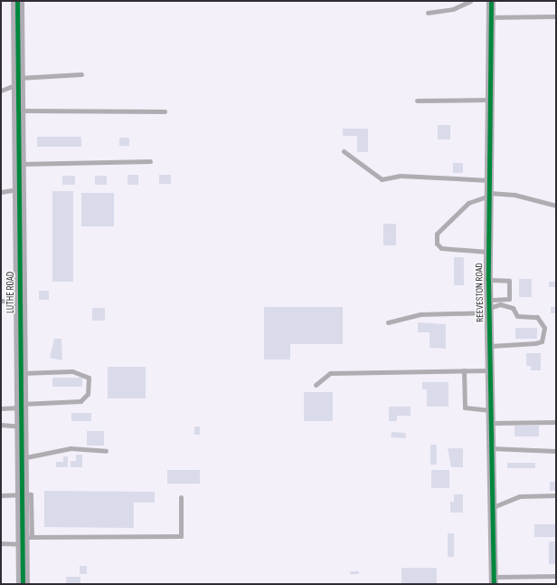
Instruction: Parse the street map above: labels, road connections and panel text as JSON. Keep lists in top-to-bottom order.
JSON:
{
  "streets": {
    "street": ["LUTHE ROAD", "REEVESTON ROAD"]
  }
}
